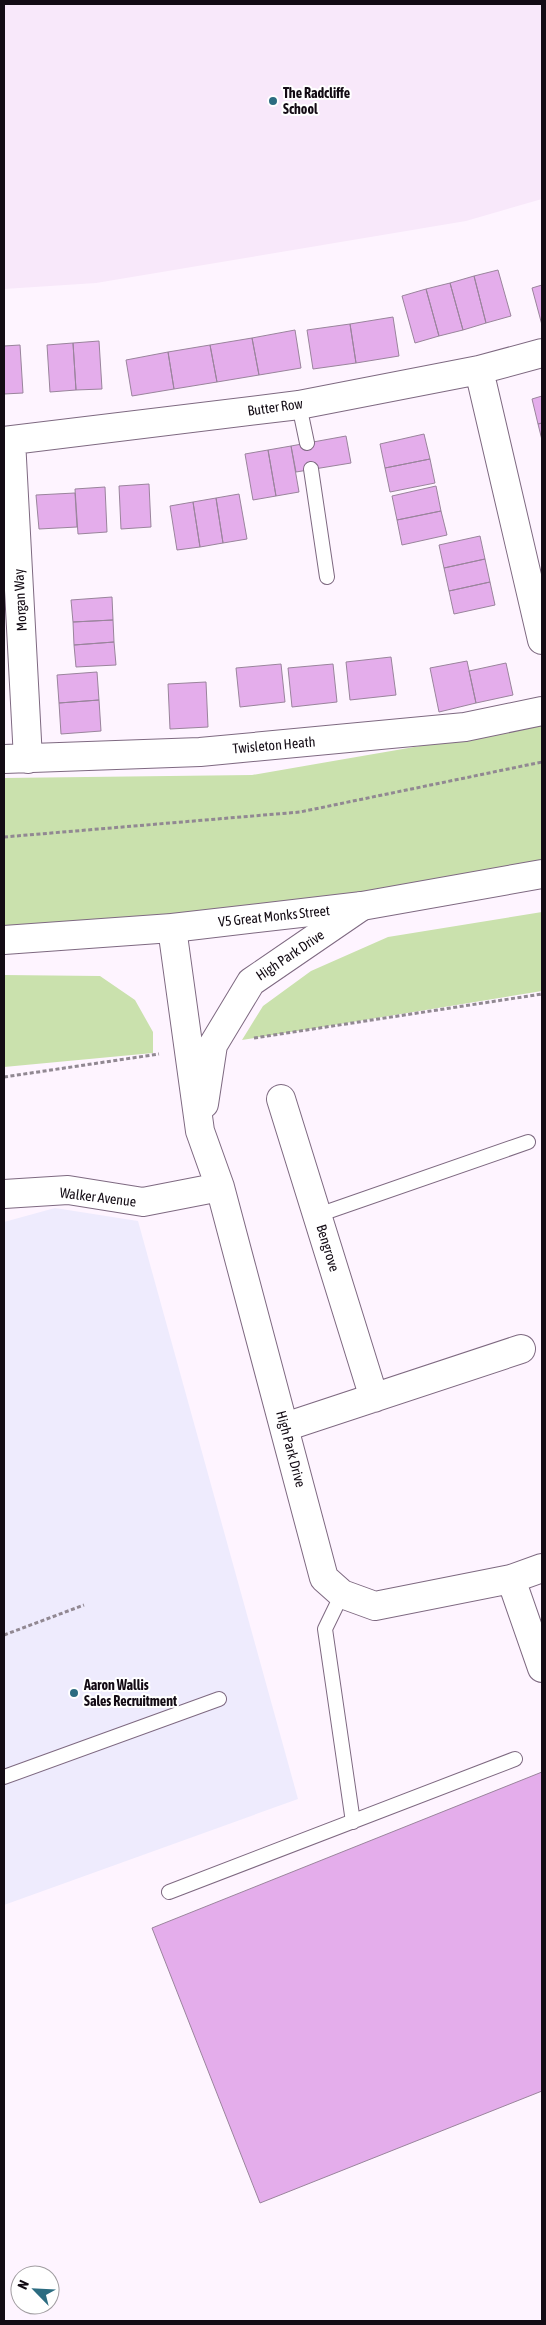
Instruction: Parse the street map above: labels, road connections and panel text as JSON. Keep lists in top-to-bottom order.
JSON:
{
  "streets": {
    "street": [
      "Butter Row",
      "Morgan Way",
      "Twisleton Heath",
      "V5 Great Monks Street",
      "High Park Drive",
      "Walker Avenue",
      "Bengrove"
    ]
  },
  "crossings": [
    ["Butter Row", "Morgan Way"],
    ["Morgan Way", "Twisleton Heath"],
    ["V5 Great Monks Street", "High Park Drive"],
    ["High Park Drive", "Walker Avenue"]
  ],
  "places": ["The Radcliffe School", "Aaron Wallis Sales Recruitment"],
  "north": "top left"
}
